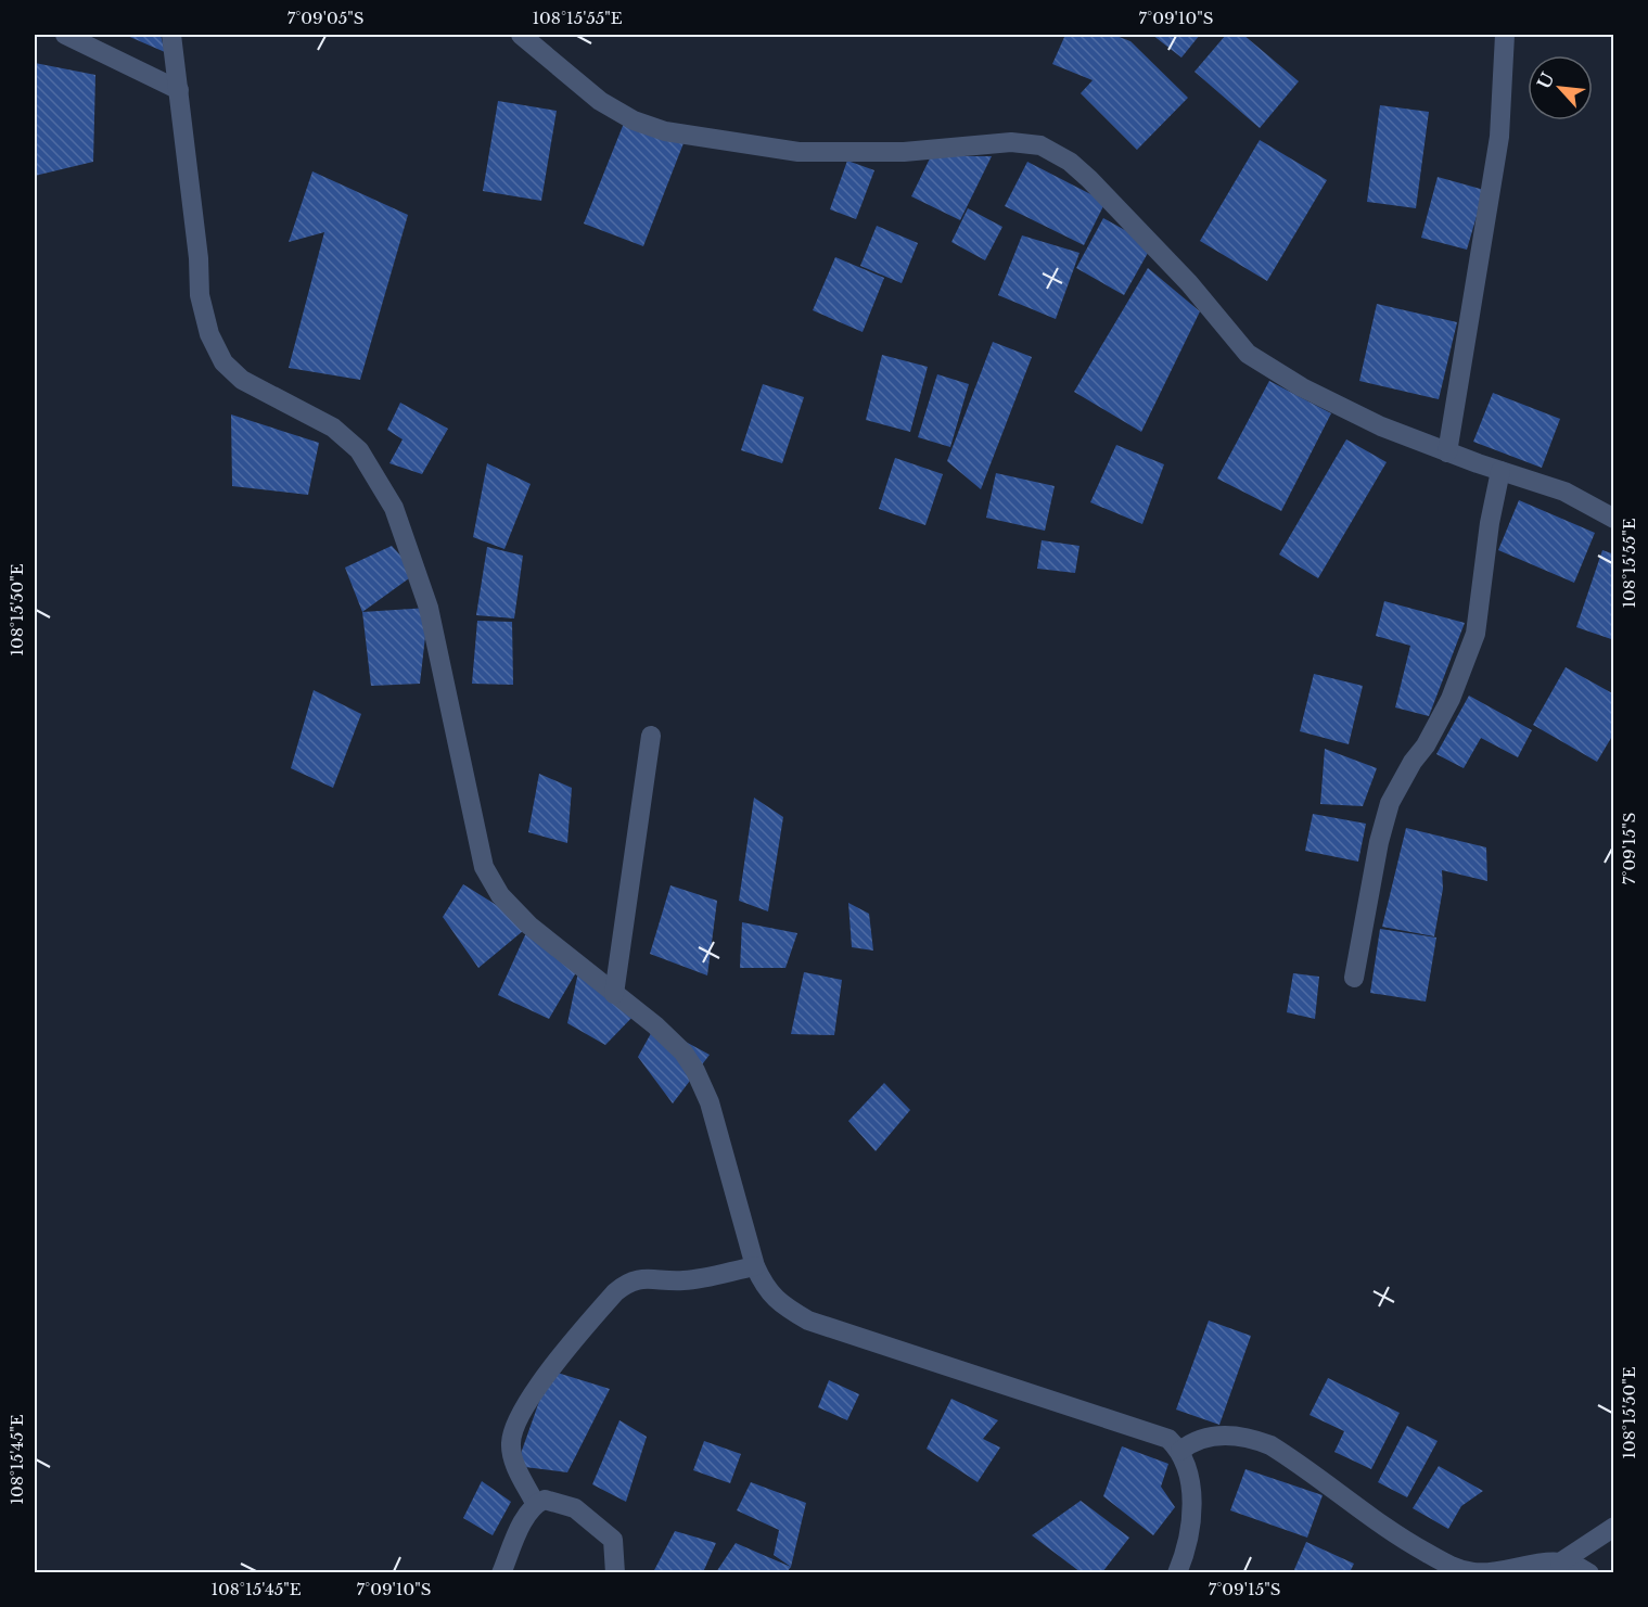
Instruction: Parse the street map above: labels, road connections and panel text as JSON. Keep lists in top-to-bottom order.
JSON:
{
  "north": "top left",
  "coordinates": [
    "7°09'05\"S",
    "108°15'55\"E",
    "7°09'10\"S",
    "108°15'50\"E",
    "7°09'15\"S",
    "108°15'45\"E"
  ]
}
